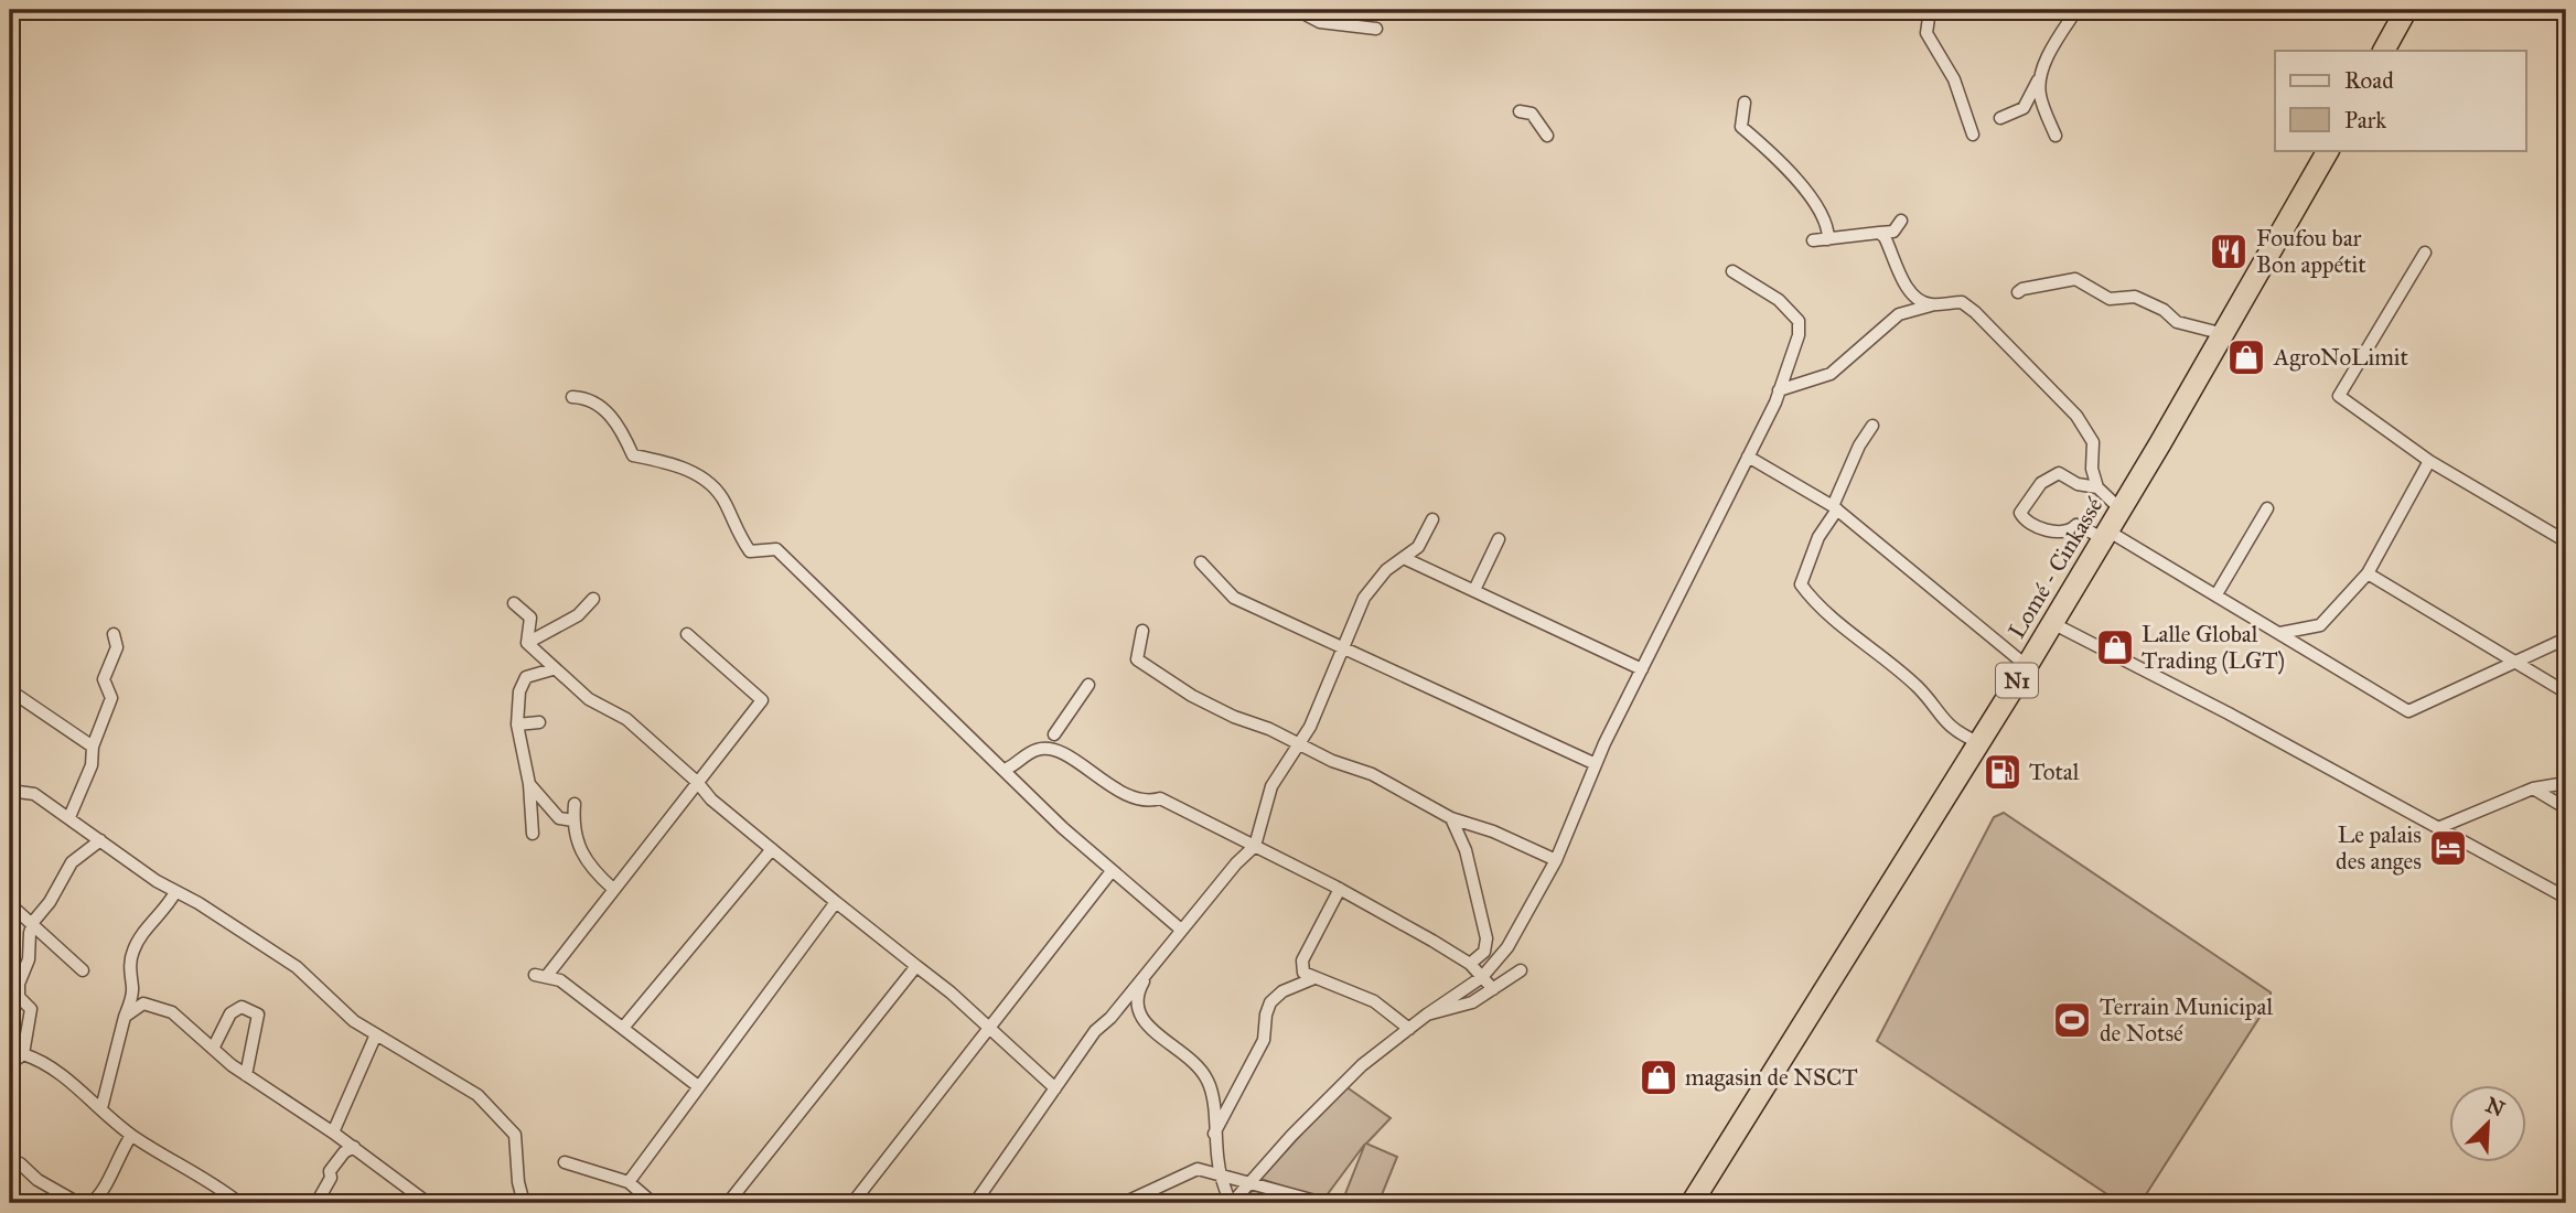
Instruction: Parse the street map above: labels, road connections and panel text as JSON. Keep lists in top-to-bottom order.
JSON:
{
  "streets": {
    "highway": ["Lomé - Cinkassé", "N1"]
  },
  "places": {
    "restaurant": ["Foufou bar Bon appétit"],
    "shop": ["AgroNoLimit", "Lalle Global Trading (LGT)", "magasin de NSCT"],
    "fuel station": ["Total"],
    "hotel": ["Le palais des anges"],
    "sports": ["Terrain Municipal de Notsé"]
  },
  "legend": ["Road", "Park"],
  "north": "top right"
}
